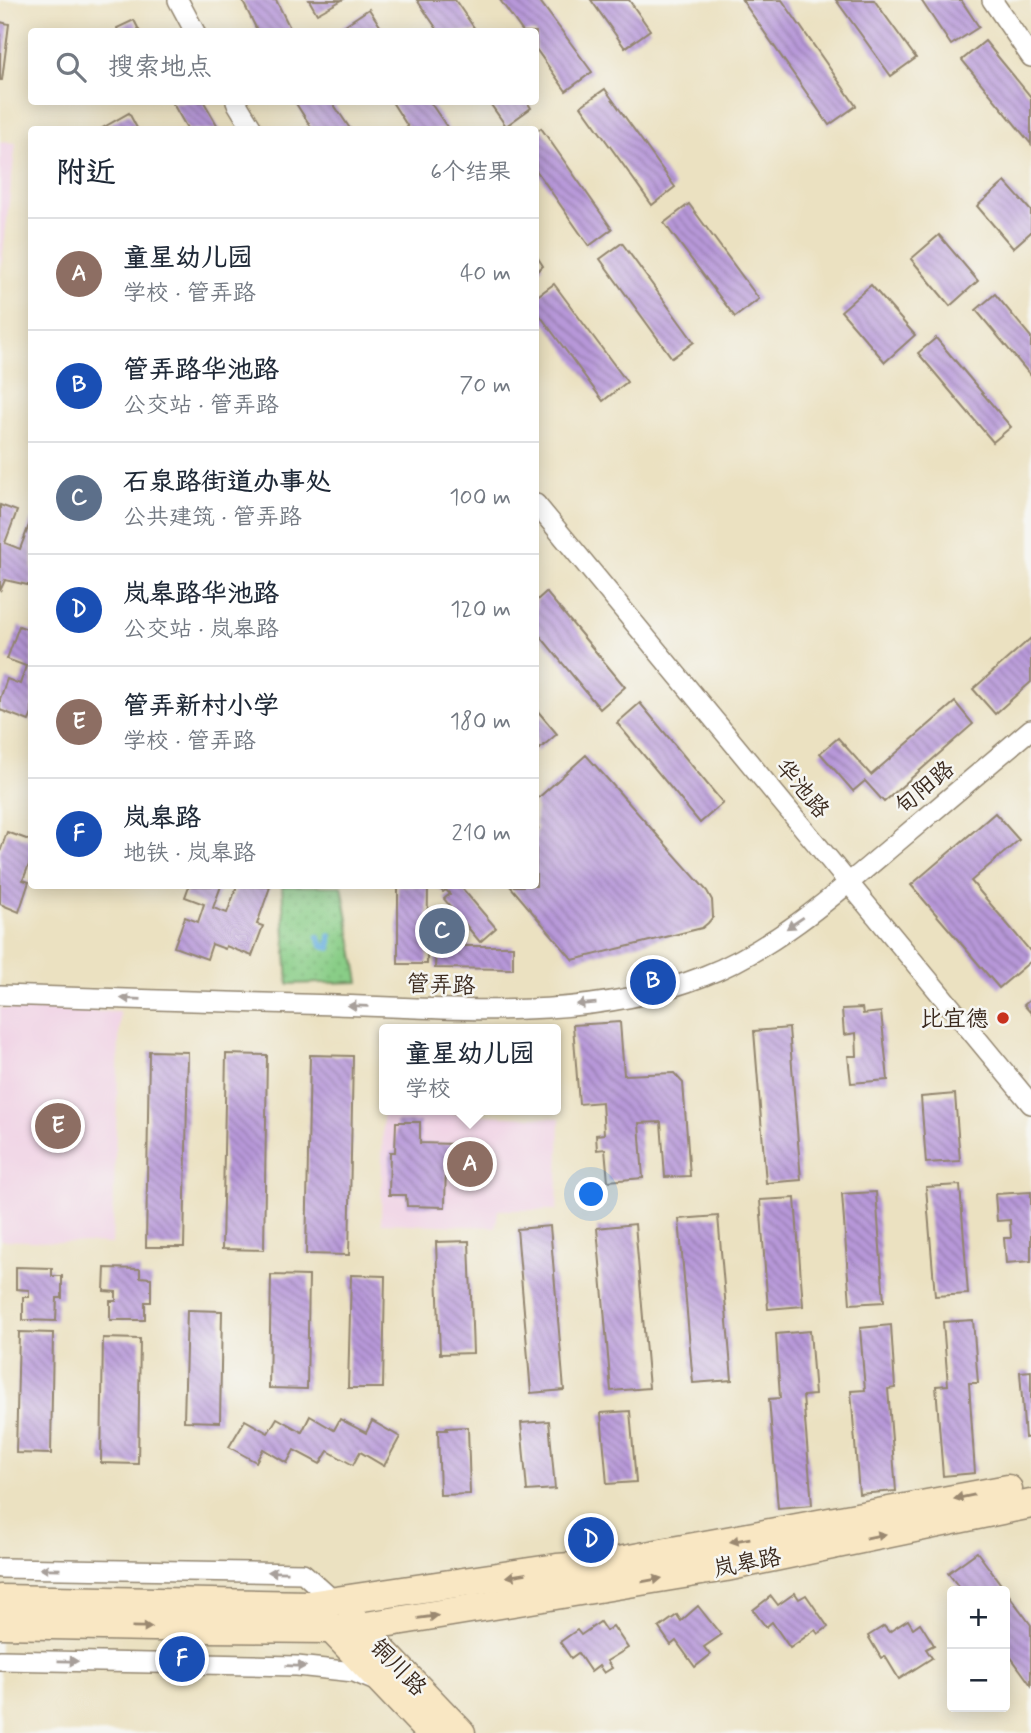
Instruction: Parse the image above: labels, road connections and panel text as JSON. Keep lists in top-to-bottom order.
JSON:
{
  "streets": {
    "main road": ["岚皋路", "铜川路"],
    "street": ["旬阳路", "华池路", "管弄路"]
  },
  "crossings": [
    ["旬阳路", "华池路"],
    ["旬阳路", "管弄路"],
    ["华池路", "管弄路"],
    ["岚皋路", "铜川路"]
  ],
  "one_way": ["管弄路"],
  "places": ["比宜德"],
  "page": {
    "search": "搜索地点",
    "heading": ["附近", "6个结果"],
    "list": [
      {
        "mark": "A",
        "name": "童星幼儿园",
        "note": "学校 · 管弄路",
        "value": "40 m"
      },
      {
        "mark": "B",
        "name": "管弄路华池路",
        "note": "公交站 · 管弄路",
        "value": "70 m"
      },
      {
        "mark": "C",
        "name": "石泉路街道办事处",
        "note": "公共建筑 · 管弄路",
        "value": "100 m"
      },
      {
        "mark": "D",
        "name": "岚皋路华池路",
        "note": "公交站 · 岚皋路",
        "value": "120 m"
      },
      {
        "mark": "E",
        "name": "管弄新村小学",
        "note": "学校 · 管弄路",
        "value": "180 m"
      },
      {
        "mark": "F",
        "name": "岚皋路",
        "note": "地铁 · 岚皋路",
        "value": "210 m"
      }
    ],
    "pins": [
      "C",
      "B",
      "E",
      "A",
      "D",
      "F"
    ],
    "popup": ["童星幼儿园", "学校"],
    "map_buttons": ["+", "−"]
  }
}
